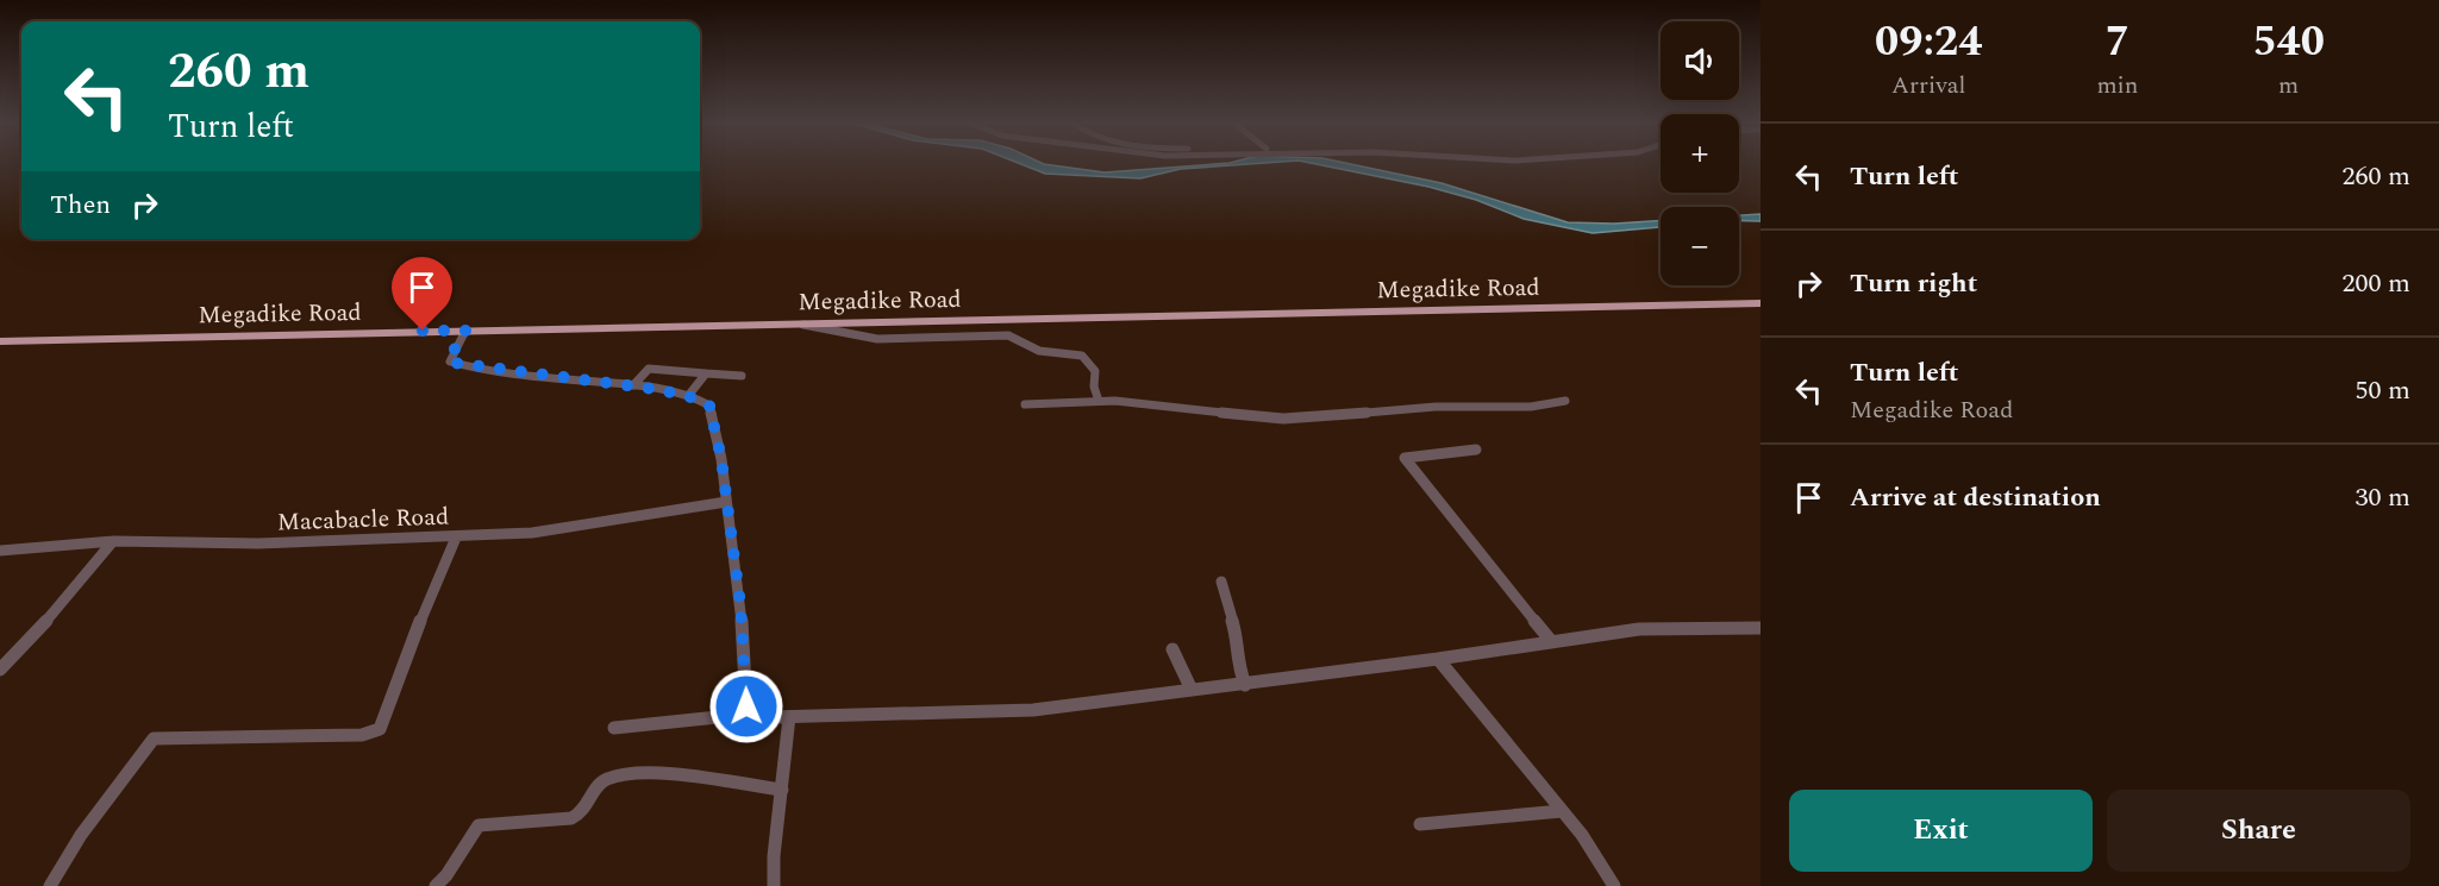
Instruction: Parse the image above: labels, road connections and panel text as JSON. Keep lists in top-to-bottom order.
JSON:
{
  "streets": {
    "main road": ["Megadike Road"],
    "street": ["Macabacle Road"]
  },
  "page": {
    "eta": [
      "09:24",
      "Arrival",
      "7",
      "min",
      "540",
      "m"
    ],
    "map_buttons": ["+", "−"],
    "turn": ["260 m", "Turn left"],
    "list": [
      {
        "name": "Turn left",
        "value": "260 m"
      },
      {
        "name": "Turn right",
        "value": "200 m"
      },
      {
        "name": "Turn left",
        "note": "Megadike Road",
        "value": "50 m"
      },
      {
        "name": "Arrive at destination",
        "value": "30 m"
      }
    ],
    "then": "Then",
    "buttons": ["Exit", "Share"]
  }
}
